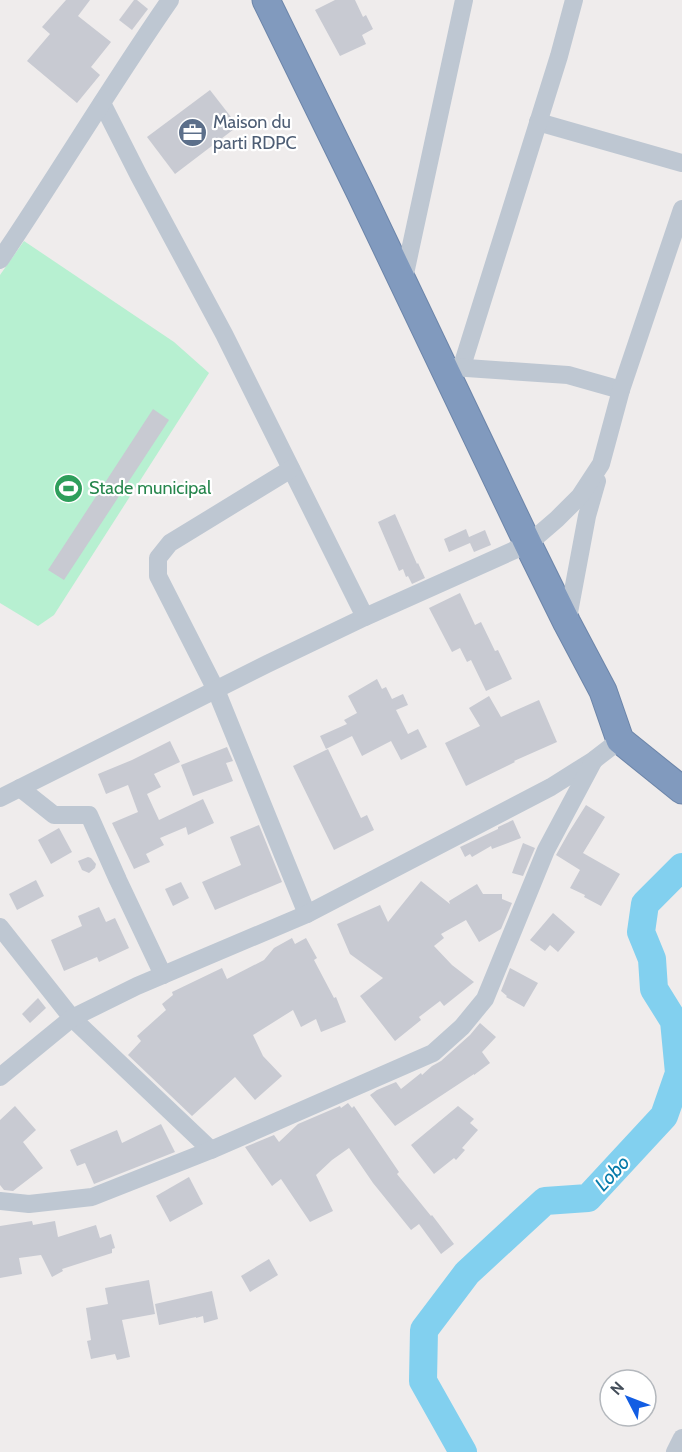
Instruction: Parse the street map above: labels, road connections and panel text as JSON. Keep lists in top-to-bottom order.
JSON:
{
  "water": ["Lobo"],
  "places": {
    "office": ["Maison du parti RDPC"],
    "sports": ["Stade municipal"]
  },
  "north": "top left"
}
